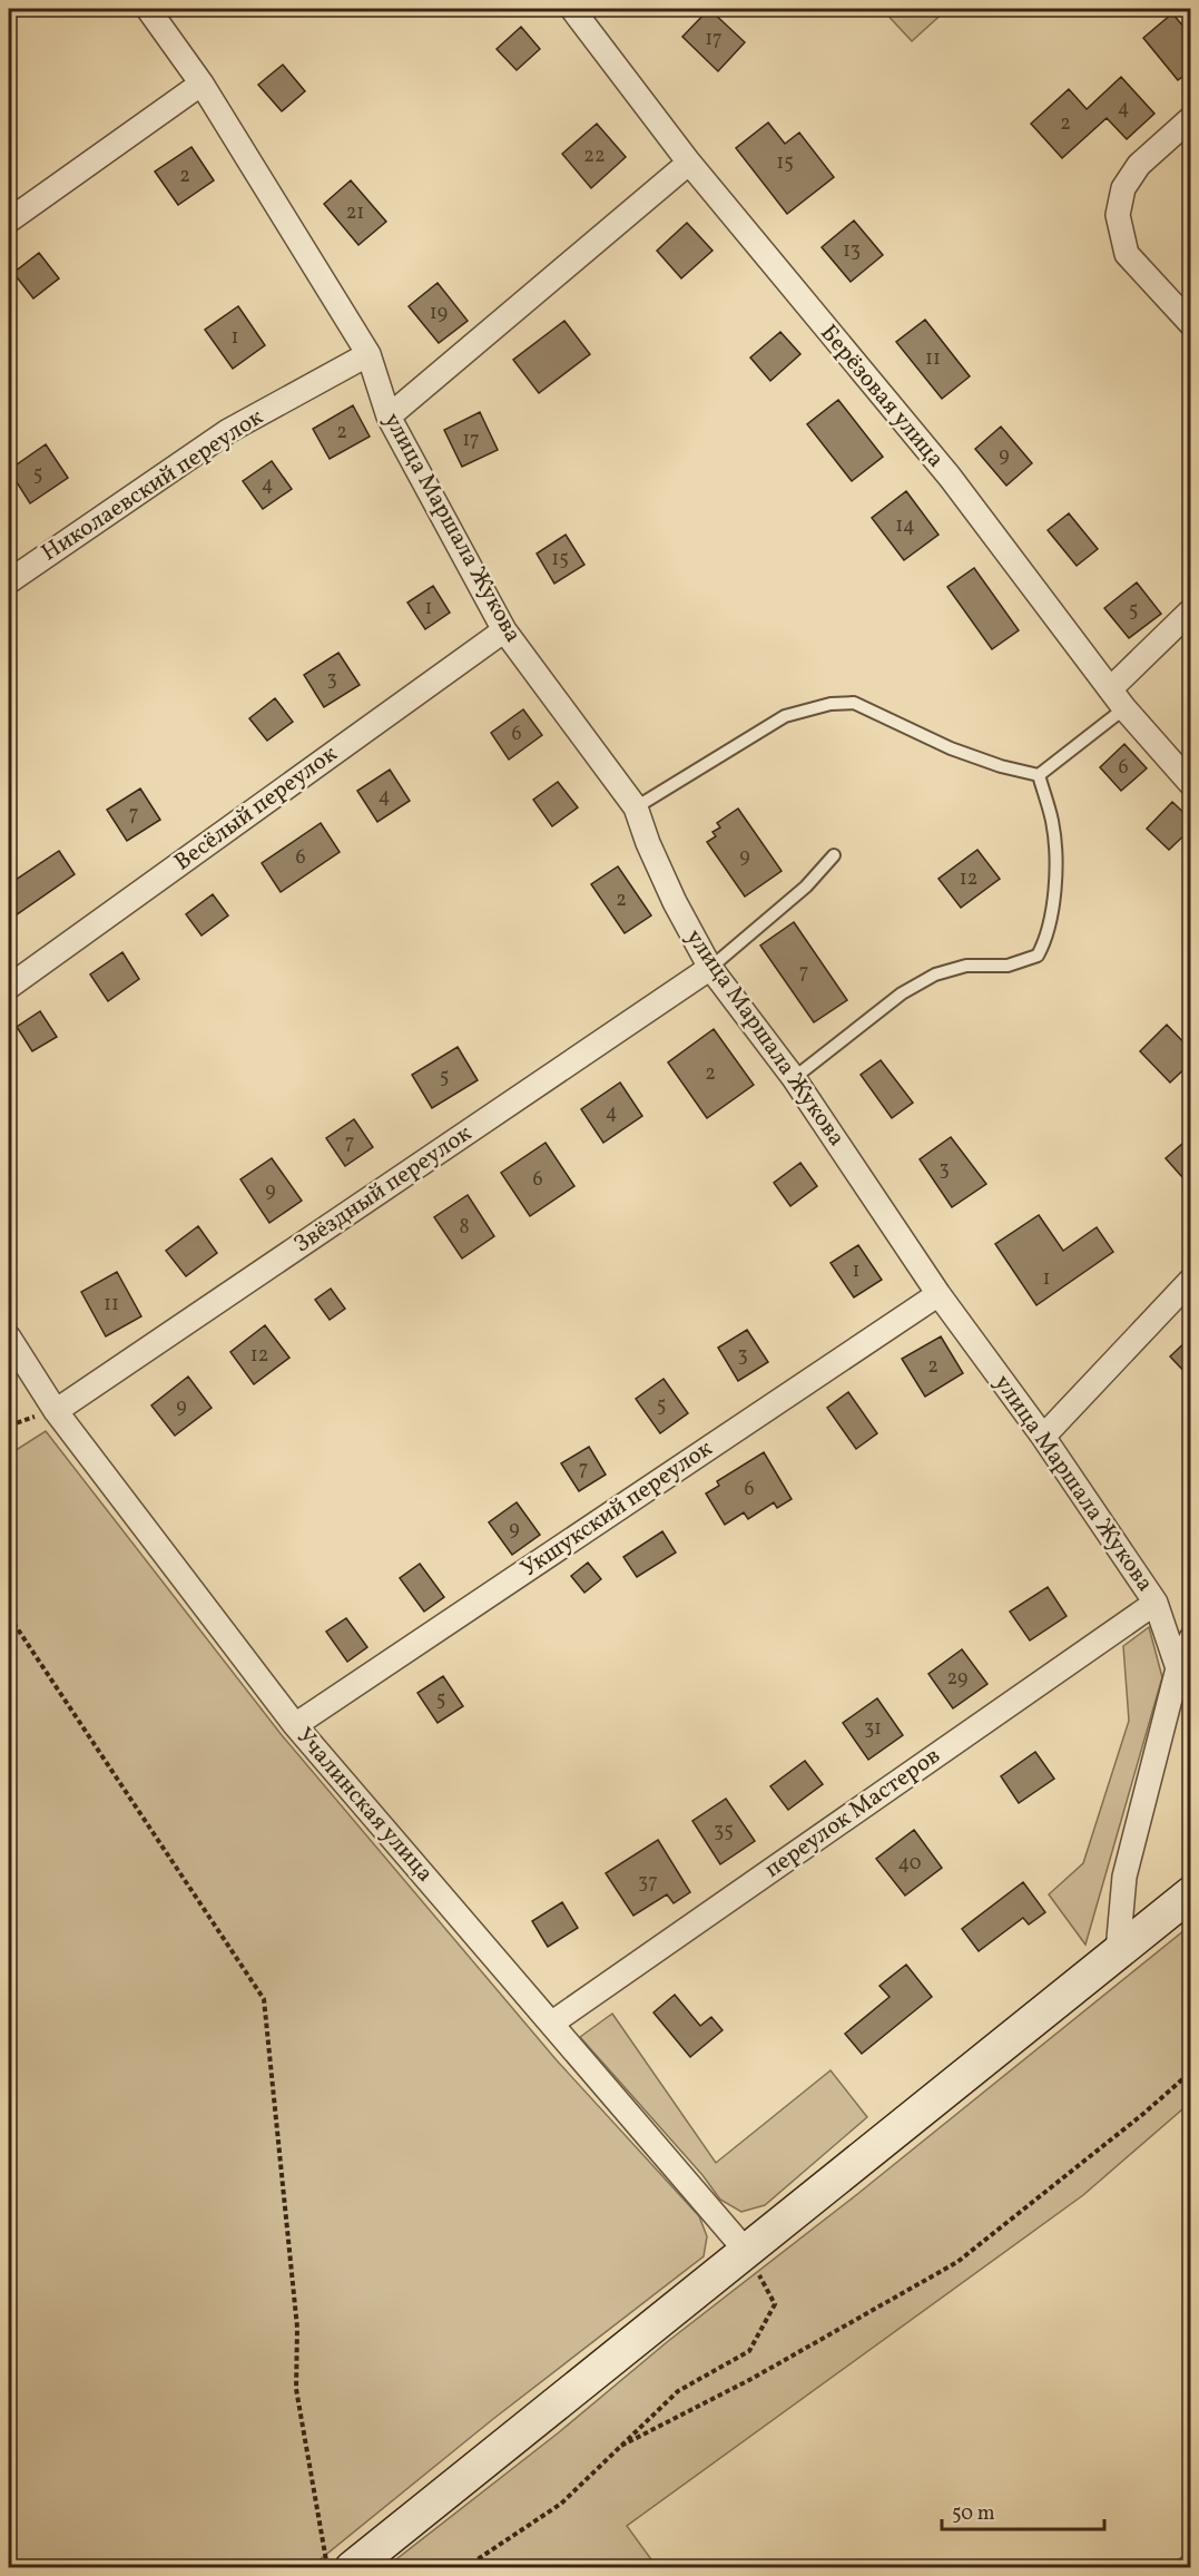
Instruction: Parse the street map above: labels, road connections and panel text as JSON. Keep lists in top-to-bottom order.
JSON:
{
  "streets": {
    "street": [
      "Берёзовая улица",
      "Николаевский переулок",
      "улица Маршала Жукова",
      "Весёлый переулок",
      "Звёздный переулок",
      "Укшукский переулок",
      "Учалинская улица",
      "переулок Мастеров"
    ]
  },
  "crossings": [
    ["Николаевский переулок", "улица Маршала Жукова"],
    ["улица Маршала Жукова", "Весёлый переулок"],
    ["улица Маршала Жукова", "Звёздный переулок"],
    ["улица Маршала Жукова", "Укшукский переулок"],
    ["улица Маршала Жукова", "переулок Мастеров"],
    ["Звёздный переулок", "Учалинская улица"],
    ["Укшукский переулок", "Учалинская улица"],
    ["Учалинская улица", "переулок Мастеров"]
  ],
  "house_numbers": [
    "17",
    "4",
    "2",
    "22",
    "15",
    "2",
    "21",
    "13",
    "19",
    "1",
    "11",
    "2",
    "17",
    "9",
    "5",
    "4",
    "14",
    "15",
    "1",
    "5",
    "3",
    "6",
    "6",
    "4",
    "7",
    "9",
    "6",
    "12",
    "2",
    "7",
    "2",
    "5",
    "4",
    "7",
    "3",
    "6",
    "9",
    "8",
    "1",
    "1",
    "11",
    "12",
    "3",
    "2",
    "5",
    "9",
    "7",
    "6",
    "9",
    "29",
    "5",
    "31",
    "35",
    "40",
    "37"
  ],
  "scale_bar": "50 m"
}
